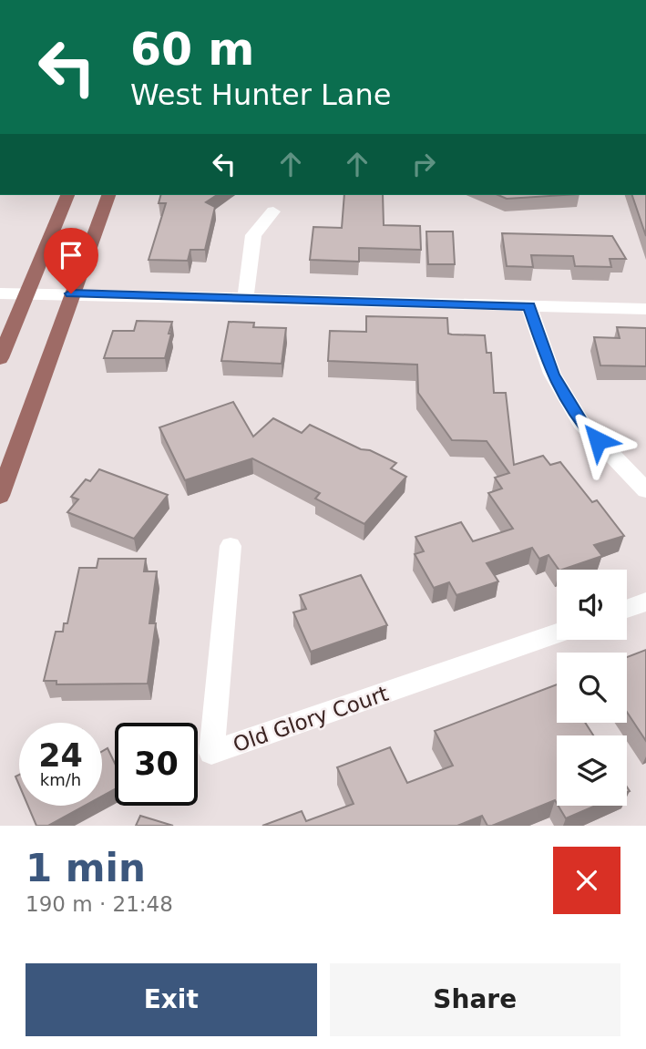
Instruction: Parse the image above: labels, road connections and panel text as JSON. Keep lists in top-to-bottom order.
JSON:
{
  "streets": {
    "street": ["Old Glory Court"]
  },
  "page": {
    "turn": ["60 m", "West Hunter Lane"],
    "speed": "24 km/h",
    "limit": "30",
    "heading": ["1 min", "190 m · 21:48"],
    "buttons": ["Exit", "Share"]
  }
}
